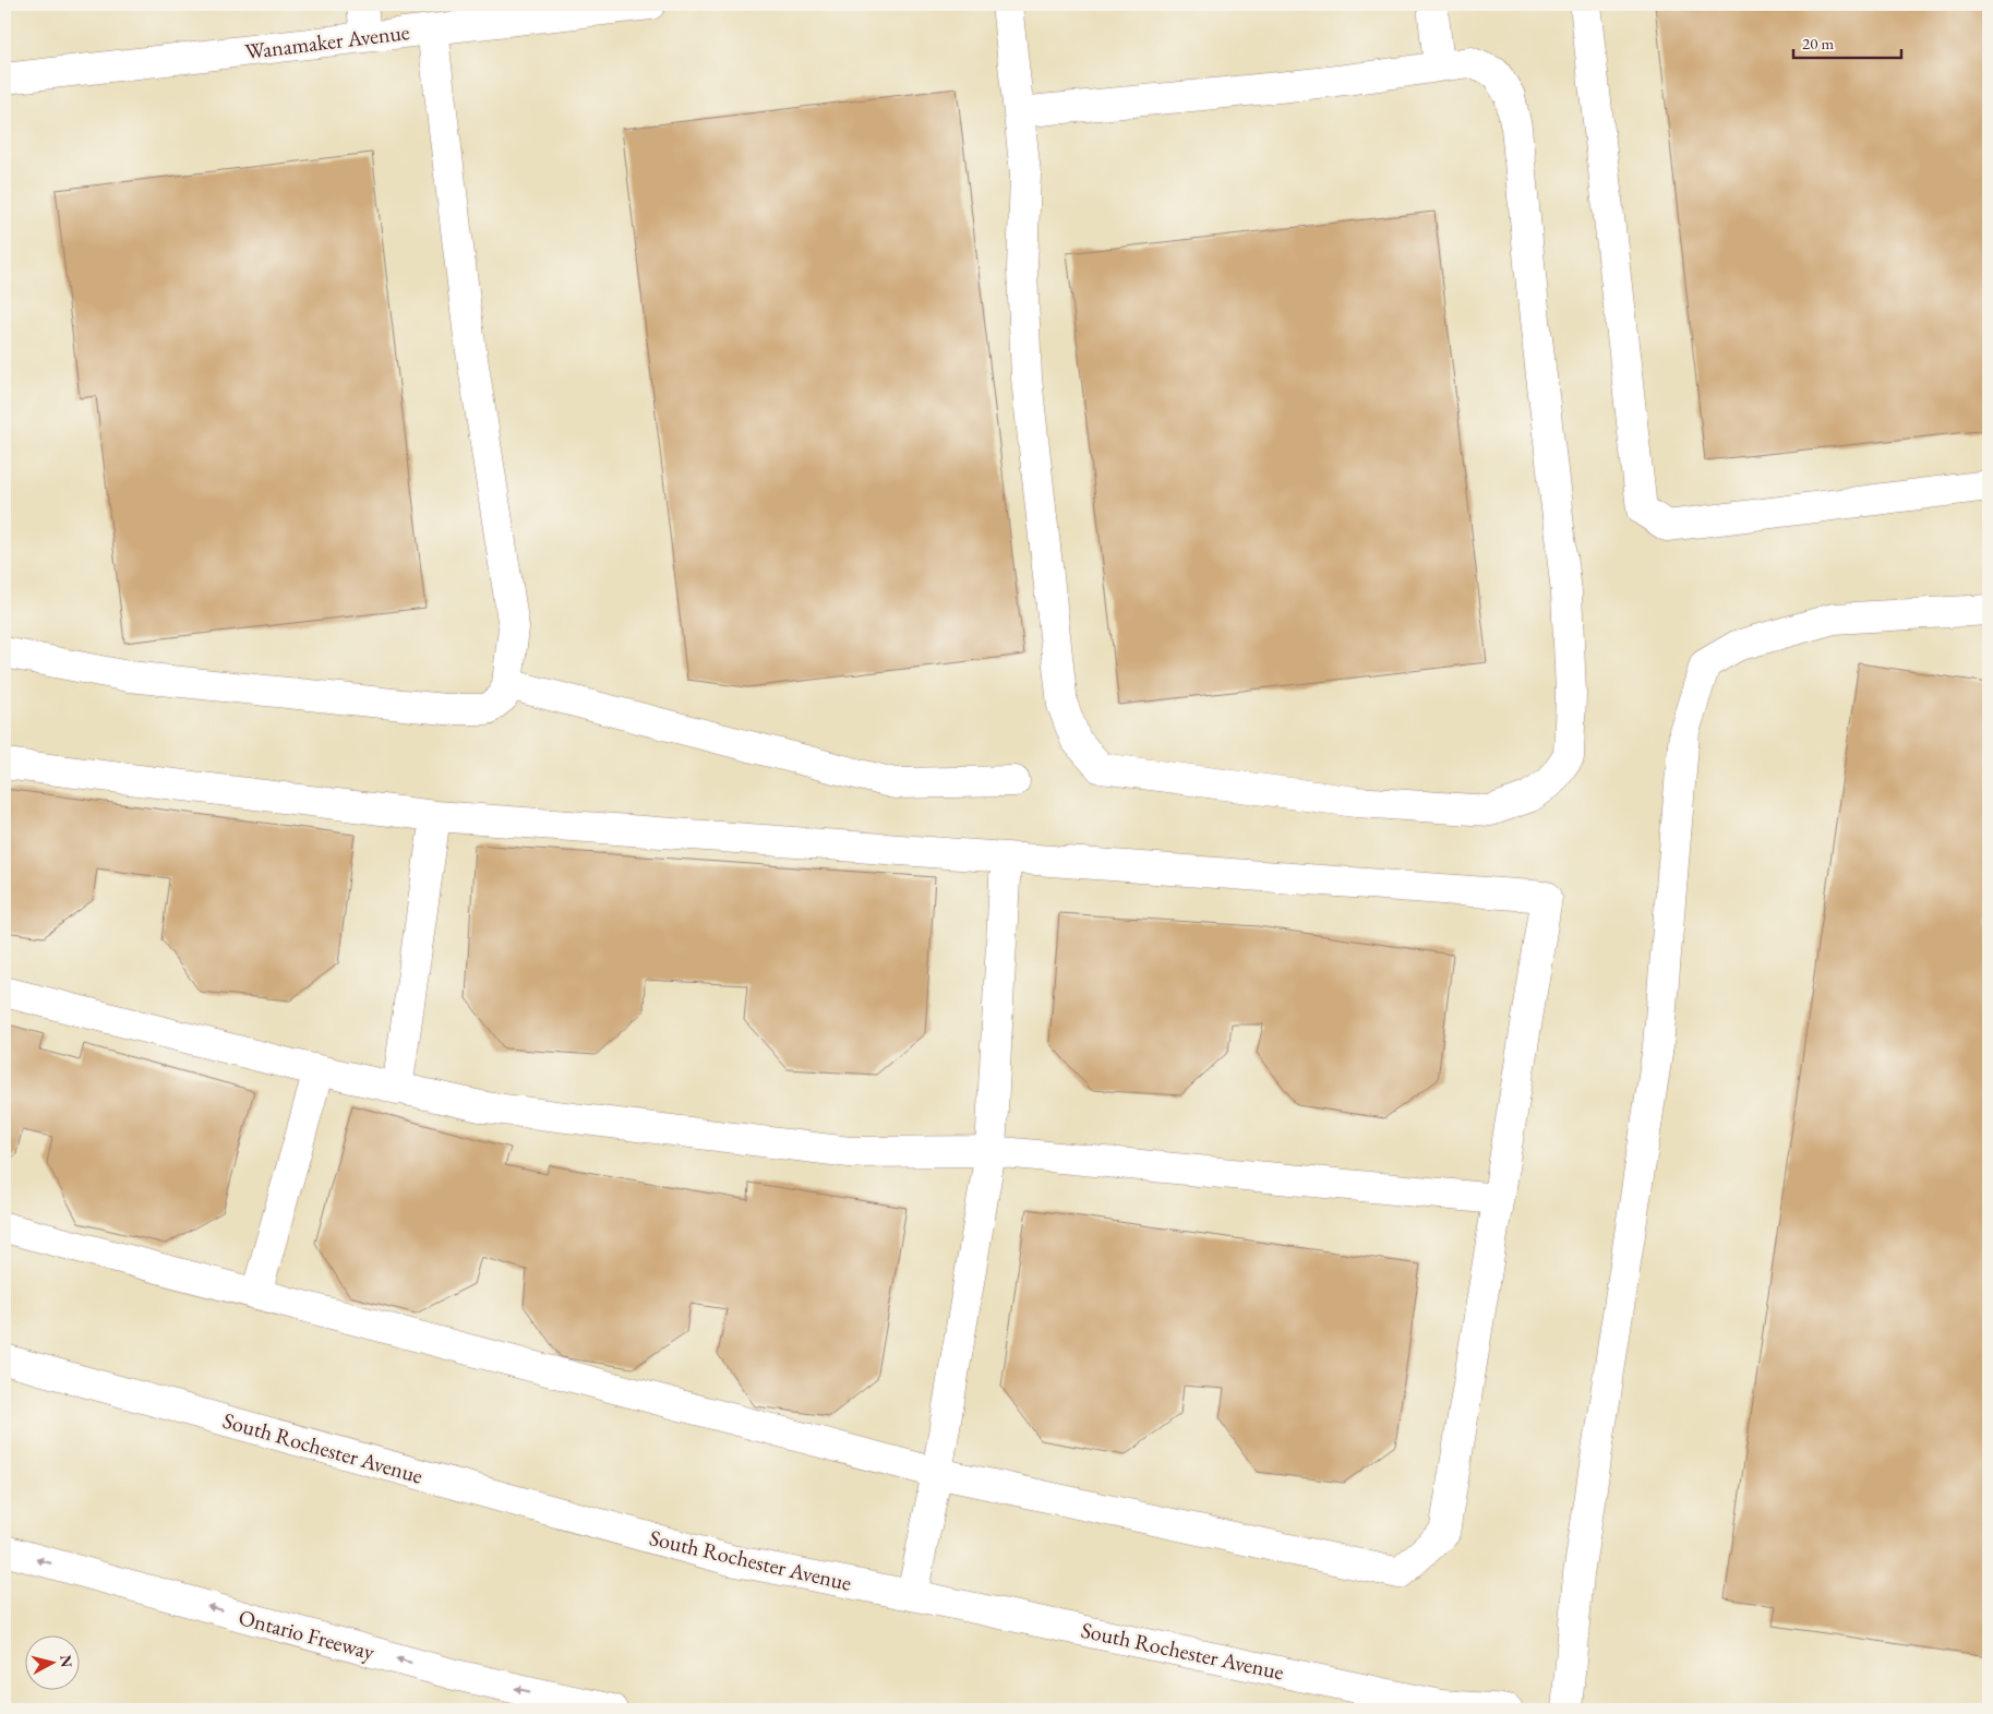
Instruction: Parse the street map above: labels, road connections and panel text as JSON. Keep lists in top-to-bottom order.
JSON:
{
  "streets": {
    "main road": ["Wanamaker Avenue", "South Rochester Avenue", "Ontario Freeway"]
  },
  "one_way": ["Ontario Freeway"],
  "scale_bar": "20 m",
  "north": "right"
}
